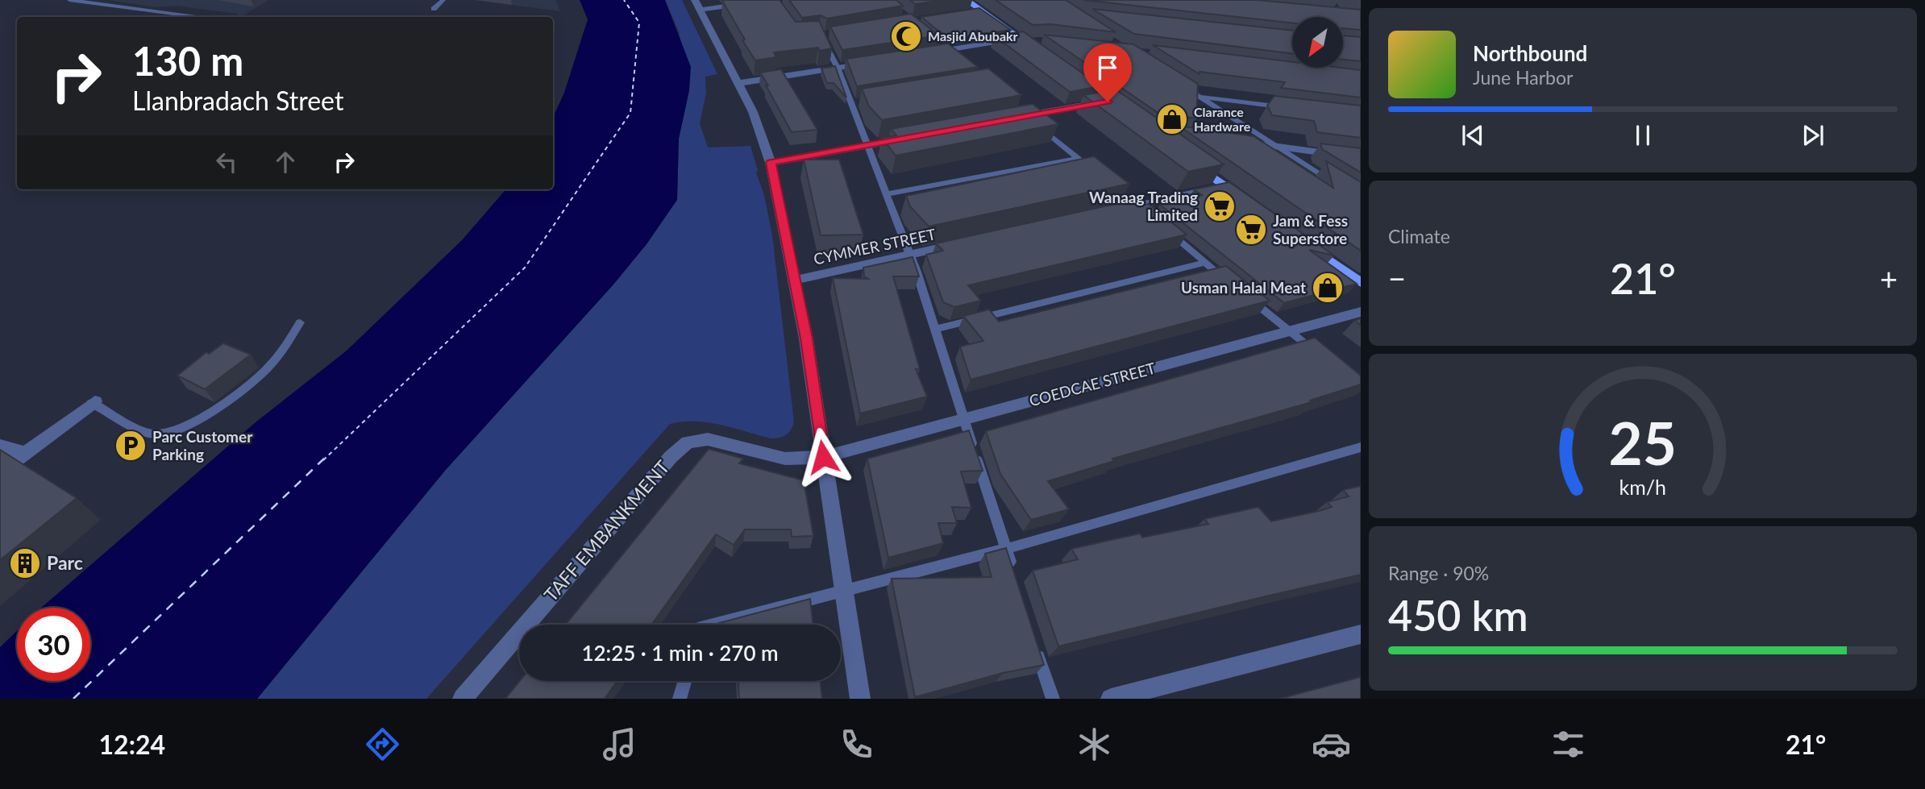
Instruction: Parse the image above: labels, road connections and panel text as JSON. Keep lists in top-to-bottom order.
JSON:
{
  "streets": {
    "street": ["CYMMER STREET", "COEDCAE STREET", "TAFF EMBANKMENT"]
  },
  "crossings": [
    ["COEDCAE STREET", "TAFF EMBANKMENT"]
  ],
  "places": {
    "mosque": ["Masjid Abubakr"],
    "shop": ["Clarance Hardware", "Usman Halal Meat"],
    "supermarket": ["Wanaag Trading Limited", "Jam & Fess Superstore"],
    "parking": ["Parc Customer Parking"],
    "building": ["Parc"]
  },
  "north": "bottom left",
  "page": {
    "turn": ["130 m", "Llanbradach Street"],
    "song": ["Northbound", "June Harbor"],
    "tile": [
      "Climate",
      ["Range · 90%", "450 km"]
    ],
    "heat": ["−", "21°", "+"],
    "limit": "30",
    "trip": "12:25 · 1 min · 270 m",
    "tabs": ["12:24", "21°"],
    "gauge": ["25", "km/h"]
  }
}
